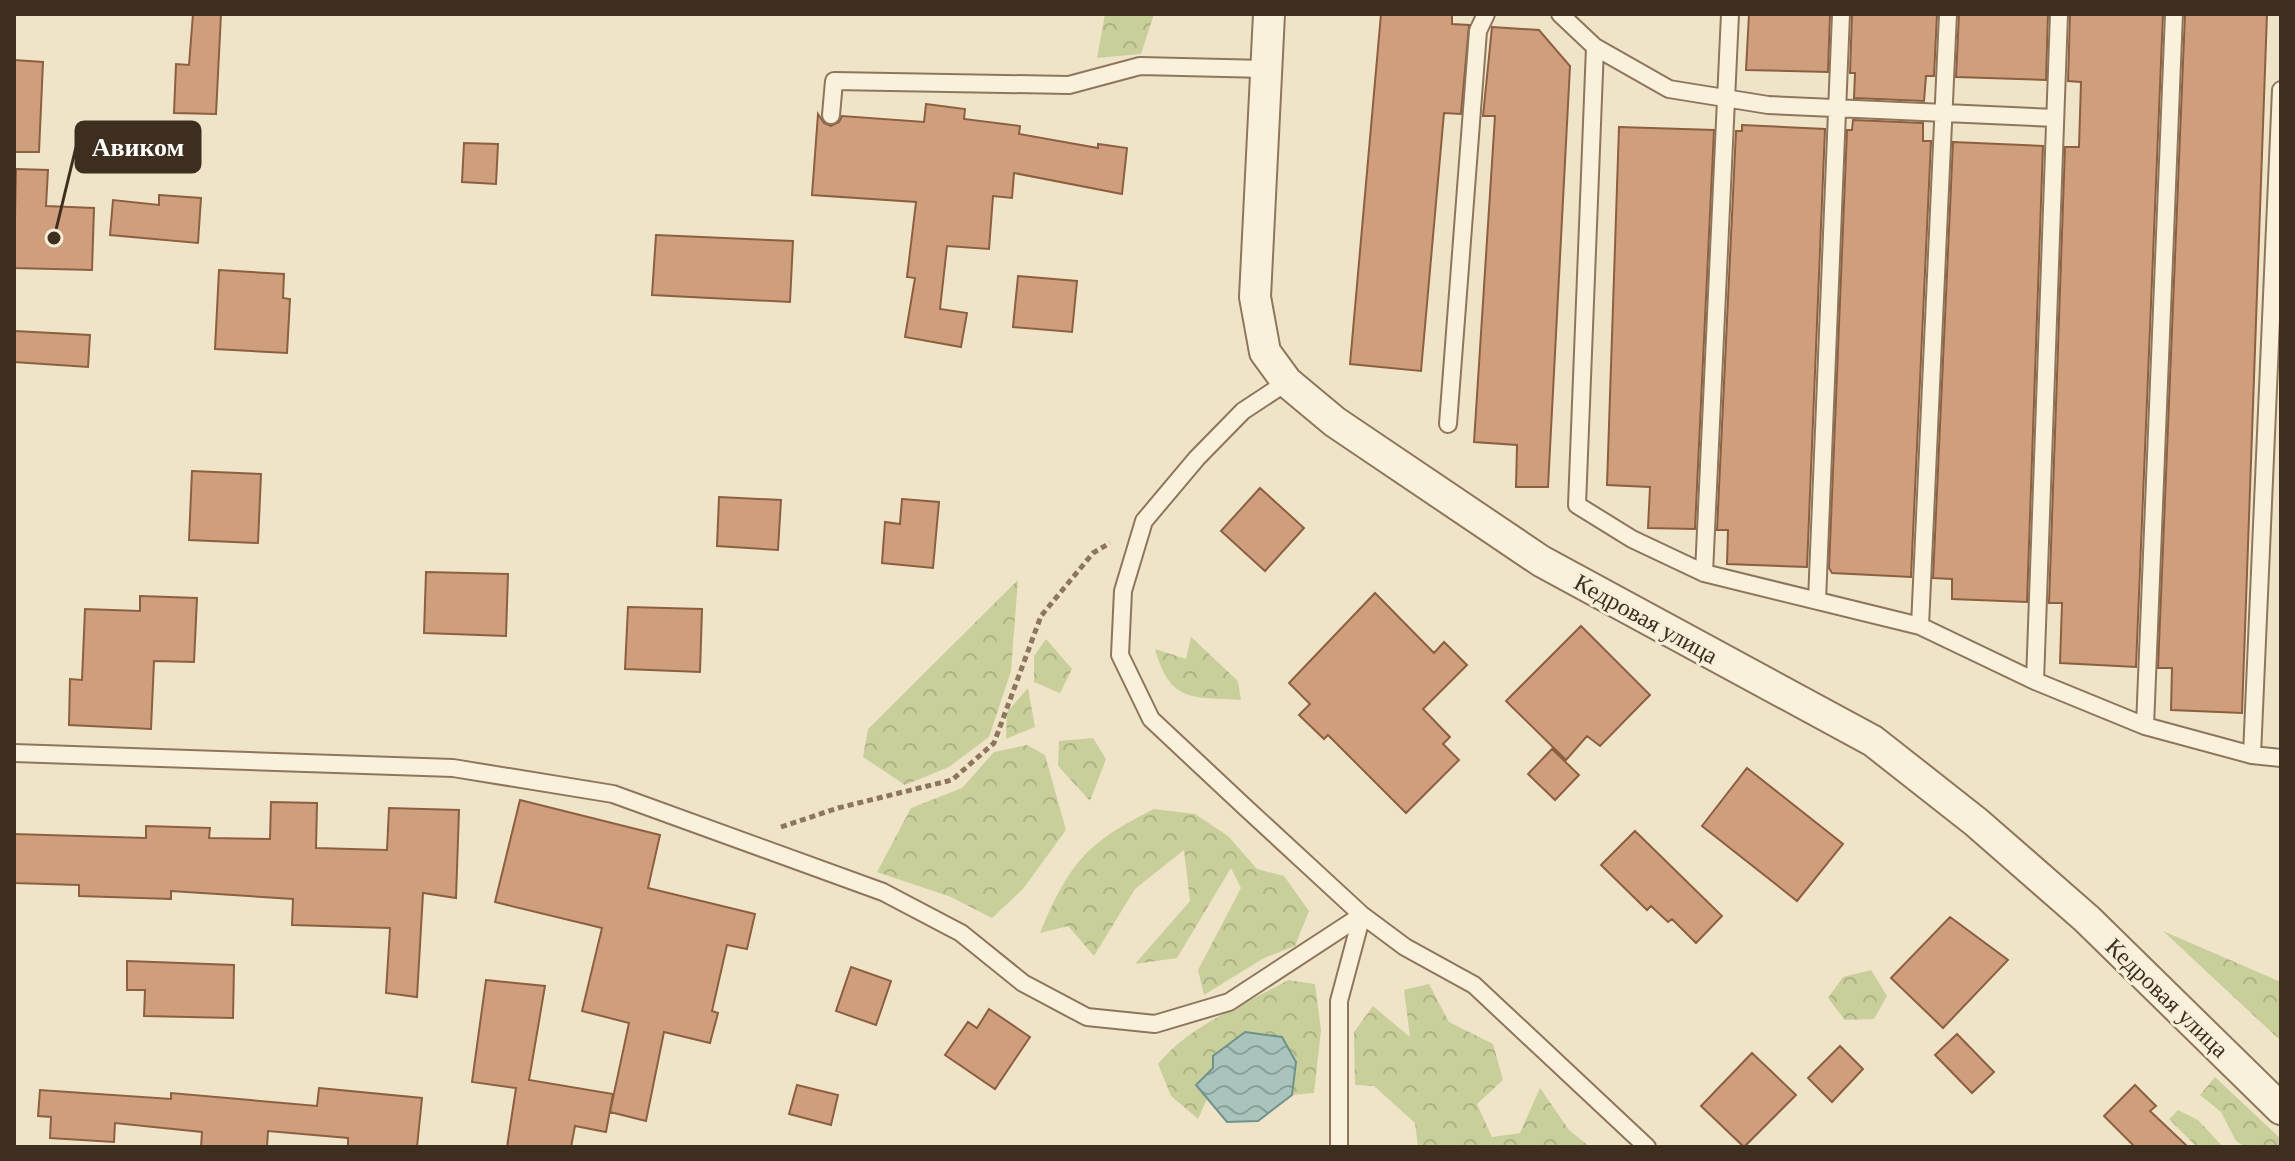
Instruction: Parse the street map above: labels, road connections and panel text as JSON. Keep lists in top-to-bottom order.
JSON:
{
  "streets": {
    "street": ["Кедровая улица"]
  },
  "places": ["Авиком"]
}
